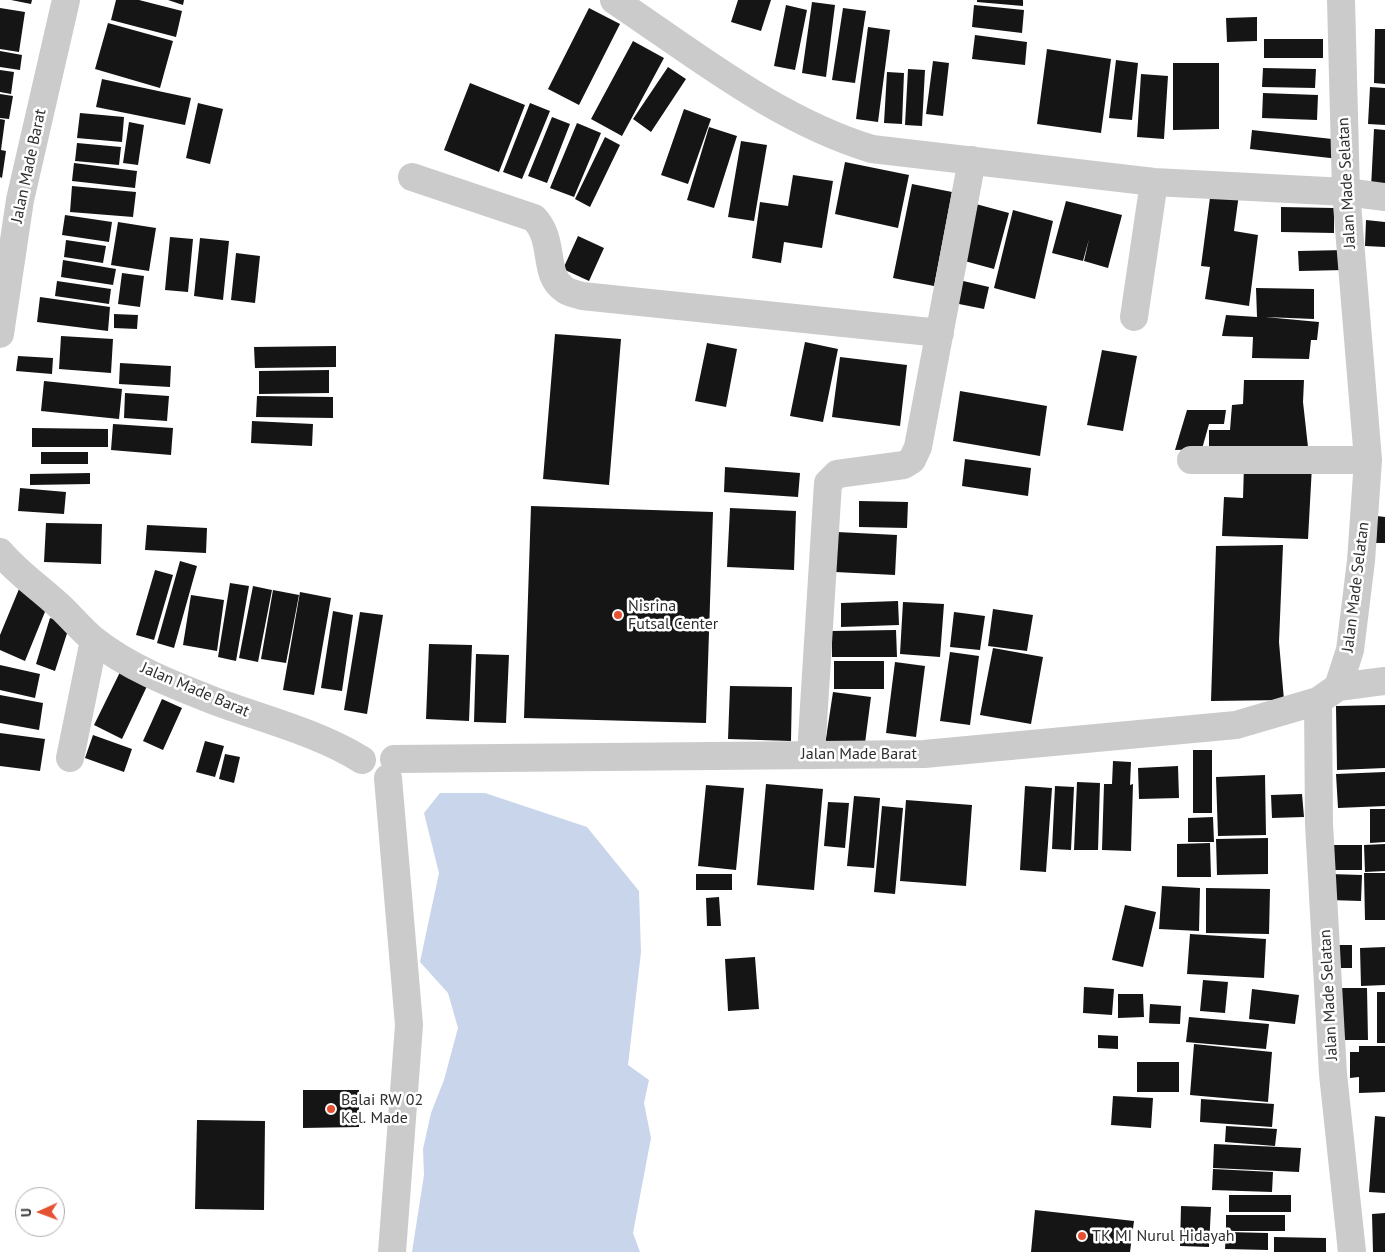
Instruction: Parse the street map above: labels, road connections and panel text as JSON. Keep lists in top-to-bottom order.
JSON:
{
  "streets": {
    "street": ["Jalan Made Barat", "Jalan Made Selatan"]
  },
  "crossings": [
    ["Jalan Made Barat", "Jalan Made Selatan"]
  ],
  "places": ["Nisrina Futsal Center", "Balai RW 02 Kel. Made", "TK MI Nurul Hidayah"],
  "north": "left"
}
